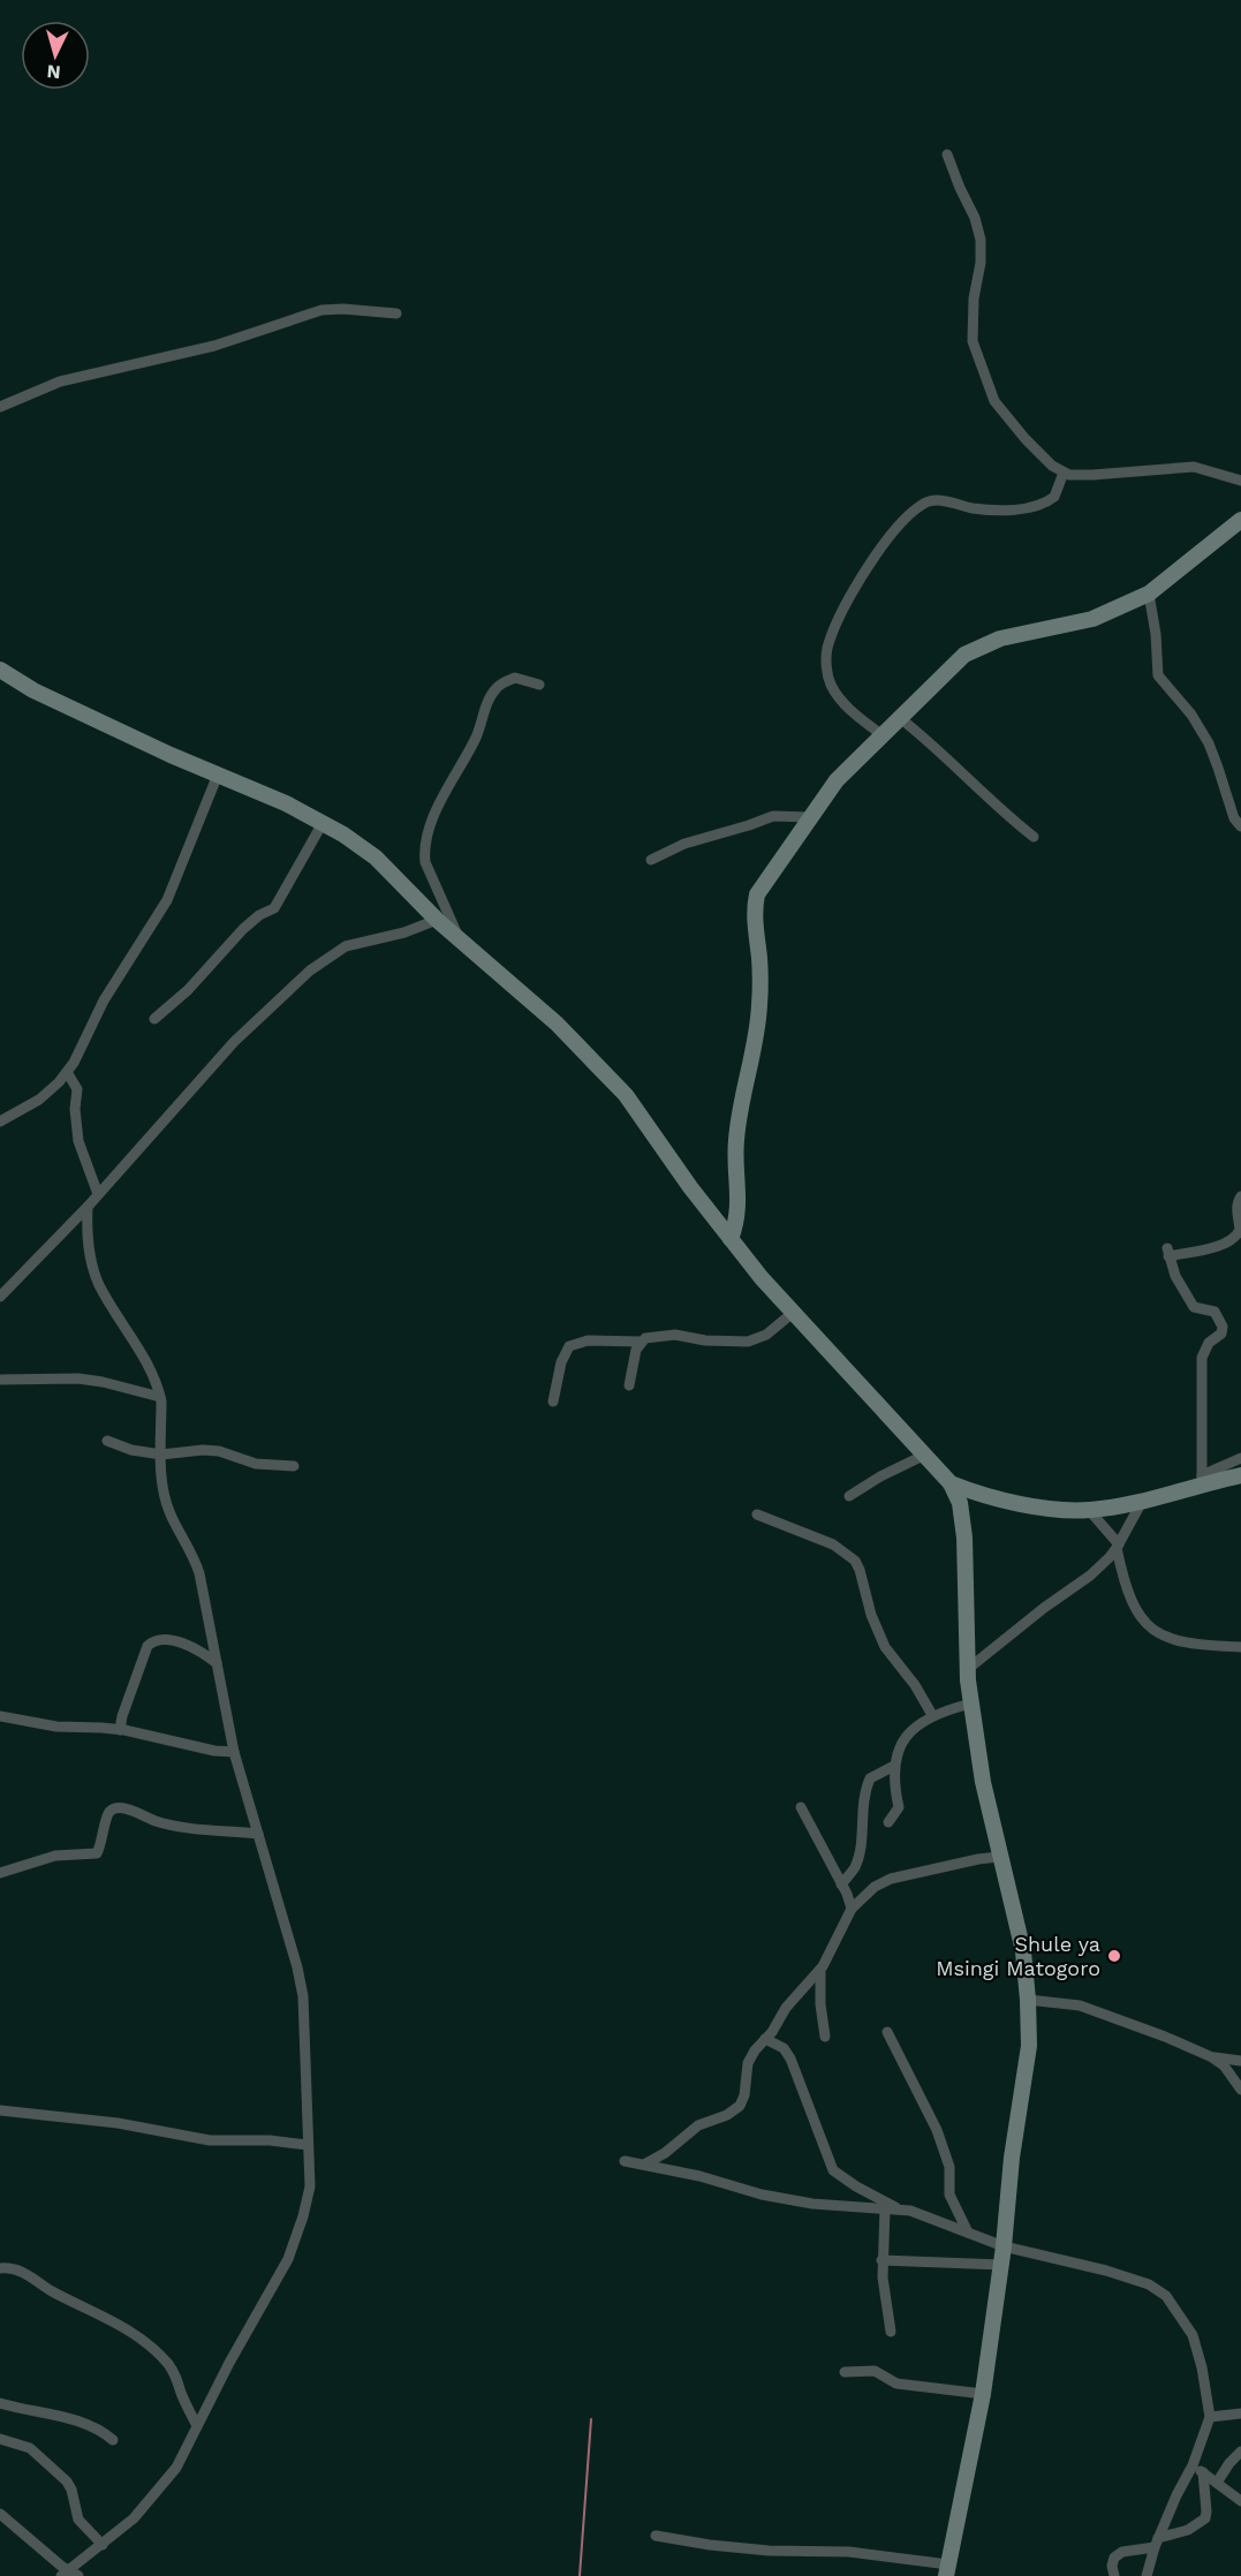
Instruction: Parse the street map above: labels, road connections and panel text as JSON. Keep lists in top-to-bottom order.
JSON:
{
  "places": ["Shule ya Msingi Matogoro"],
  "north": "bottom"
}
